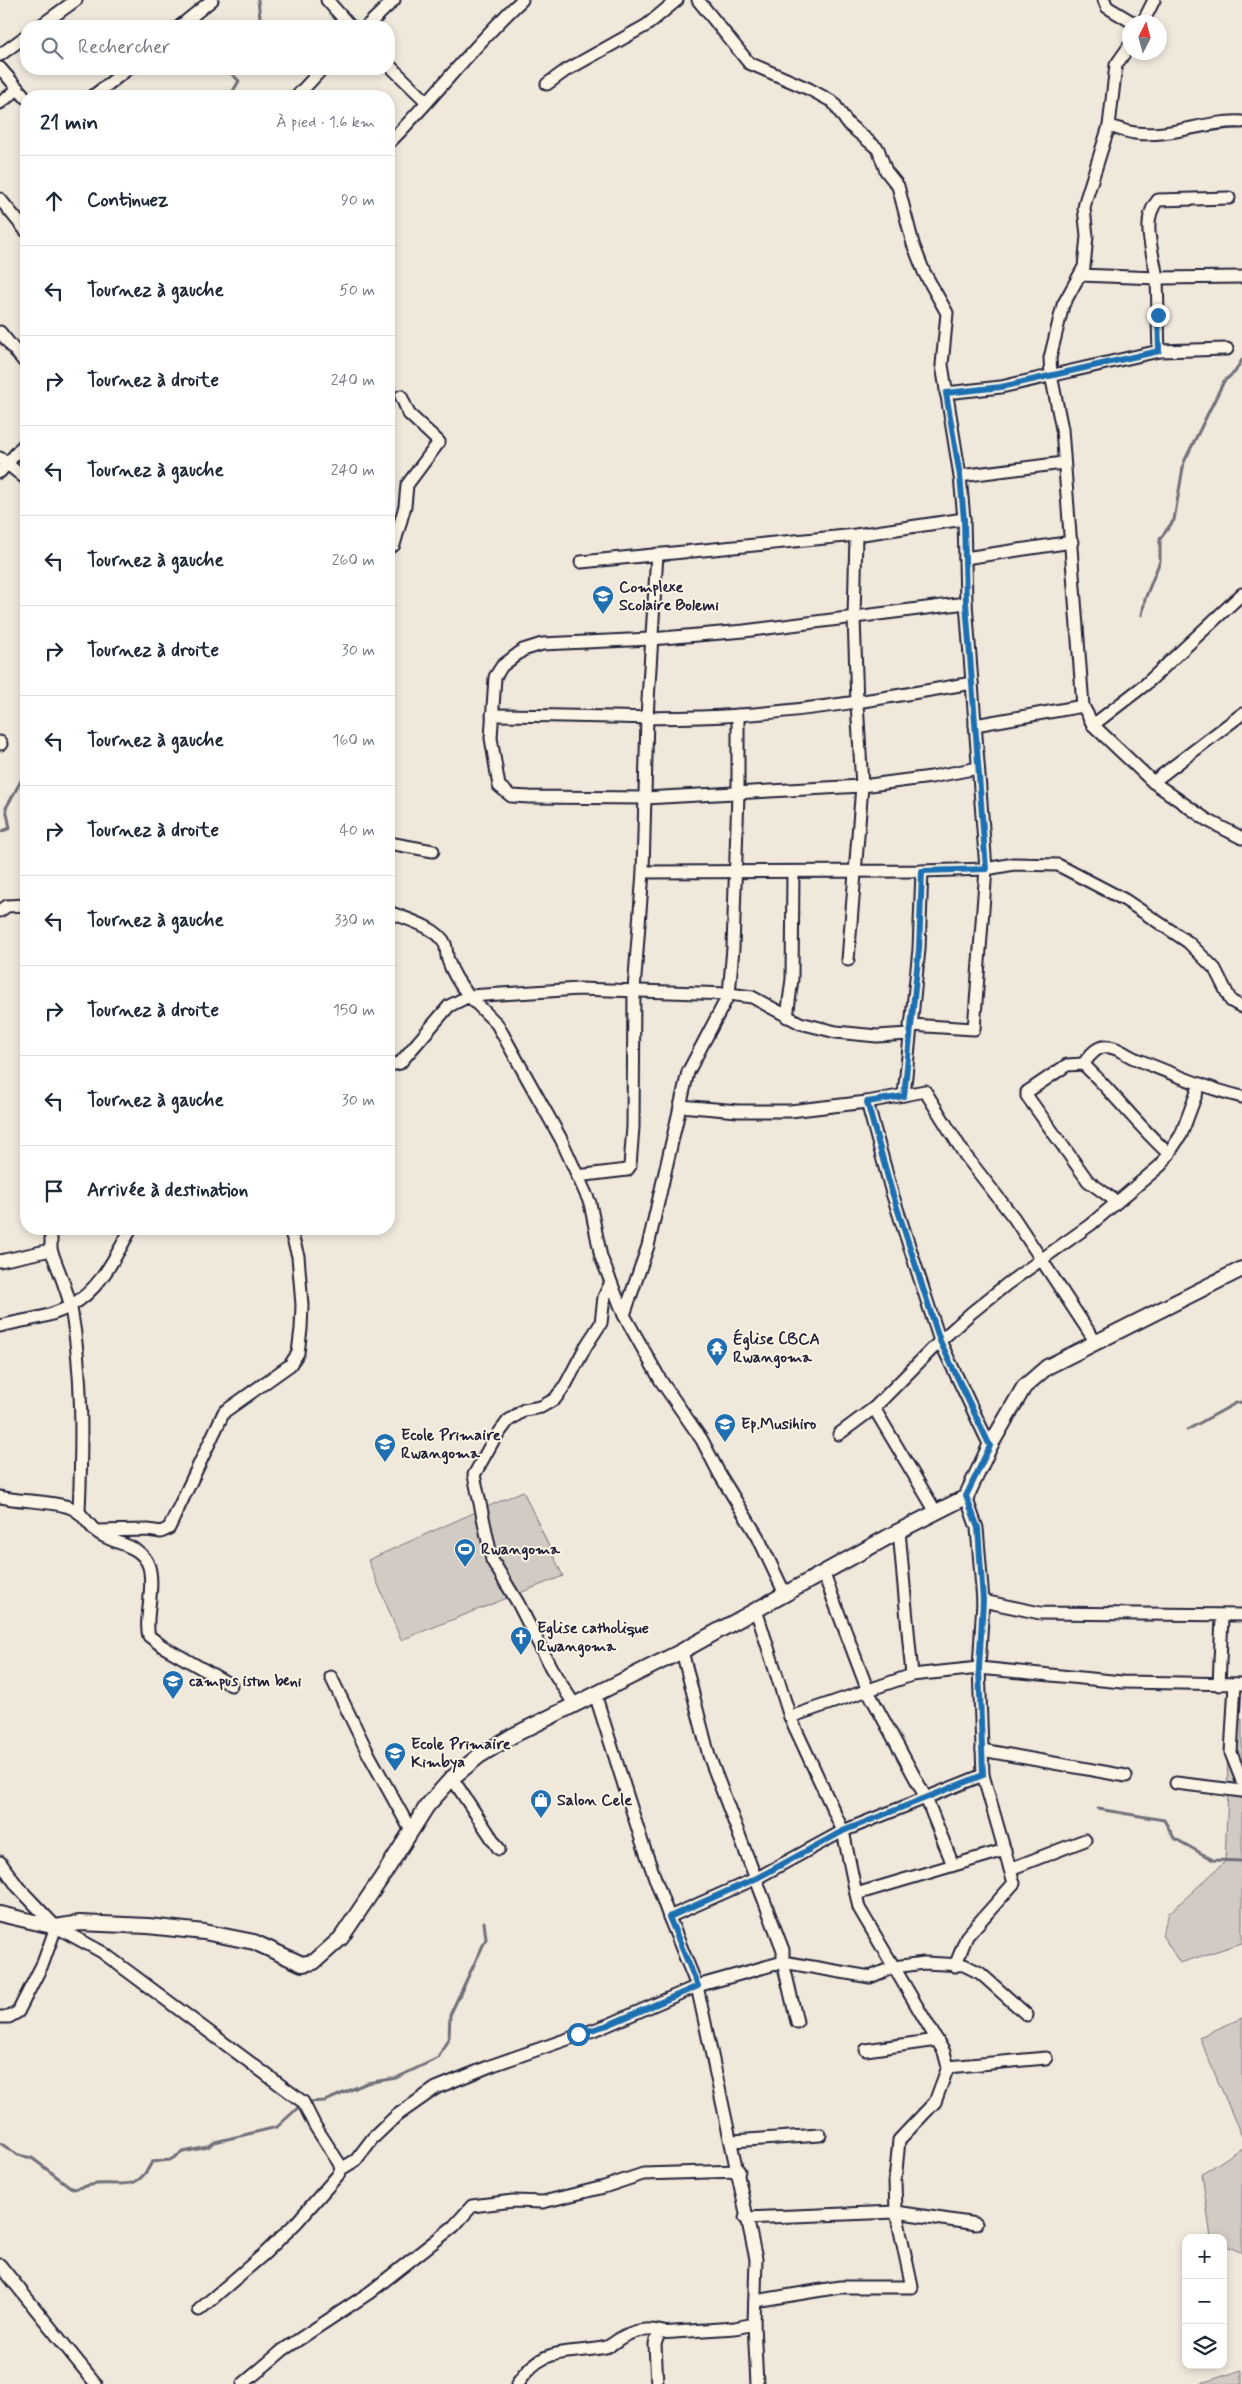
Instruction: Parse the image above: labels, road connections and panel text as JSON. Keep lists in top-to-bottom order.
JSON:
{
  "places": {
    "school or university": [
      "Complexe Scolaire Bolemi",
      "Ep.Musihiro",
      "Ecole Primaire Rwangoma",
      "campus istm beni",
      "Ecole Primaire Kimbya"
    ],
    "temple": ["Église CBCA Rwangoma"],
    "sports": ["Rwangoma"],
    "church": ["Eglise catholique Rwangoma"],
    "shop": ["Salon Cele"]
  },
  "north": "top",
  "page": {
    "search": "Rechercher",
    "heading": ["21 min", "À pied · 1.6 km"],
    "list": [
      ["Continuez", "90 m"],
      ["Tournez à gauche", "50 m"],
      ["Tournez à droite", "240 m"],
      ["Tournez à gauche", "240 m"],
      ["Tournez à gauche", "260 m"],
      ["Tournez à droite", "30 m"],
      ["Tournez à gauche", "160 m"],
      ["Tournez à droite", "40 m"],
      ["Tournez à gauche", "330 m"],
      ["Tournez à droite", "150 m"],
      ["Tournez à gauche", "30 m"],
      "Arrivée à destination"
    ],
    "map_buttons": ["+", "−"]
  }
}
